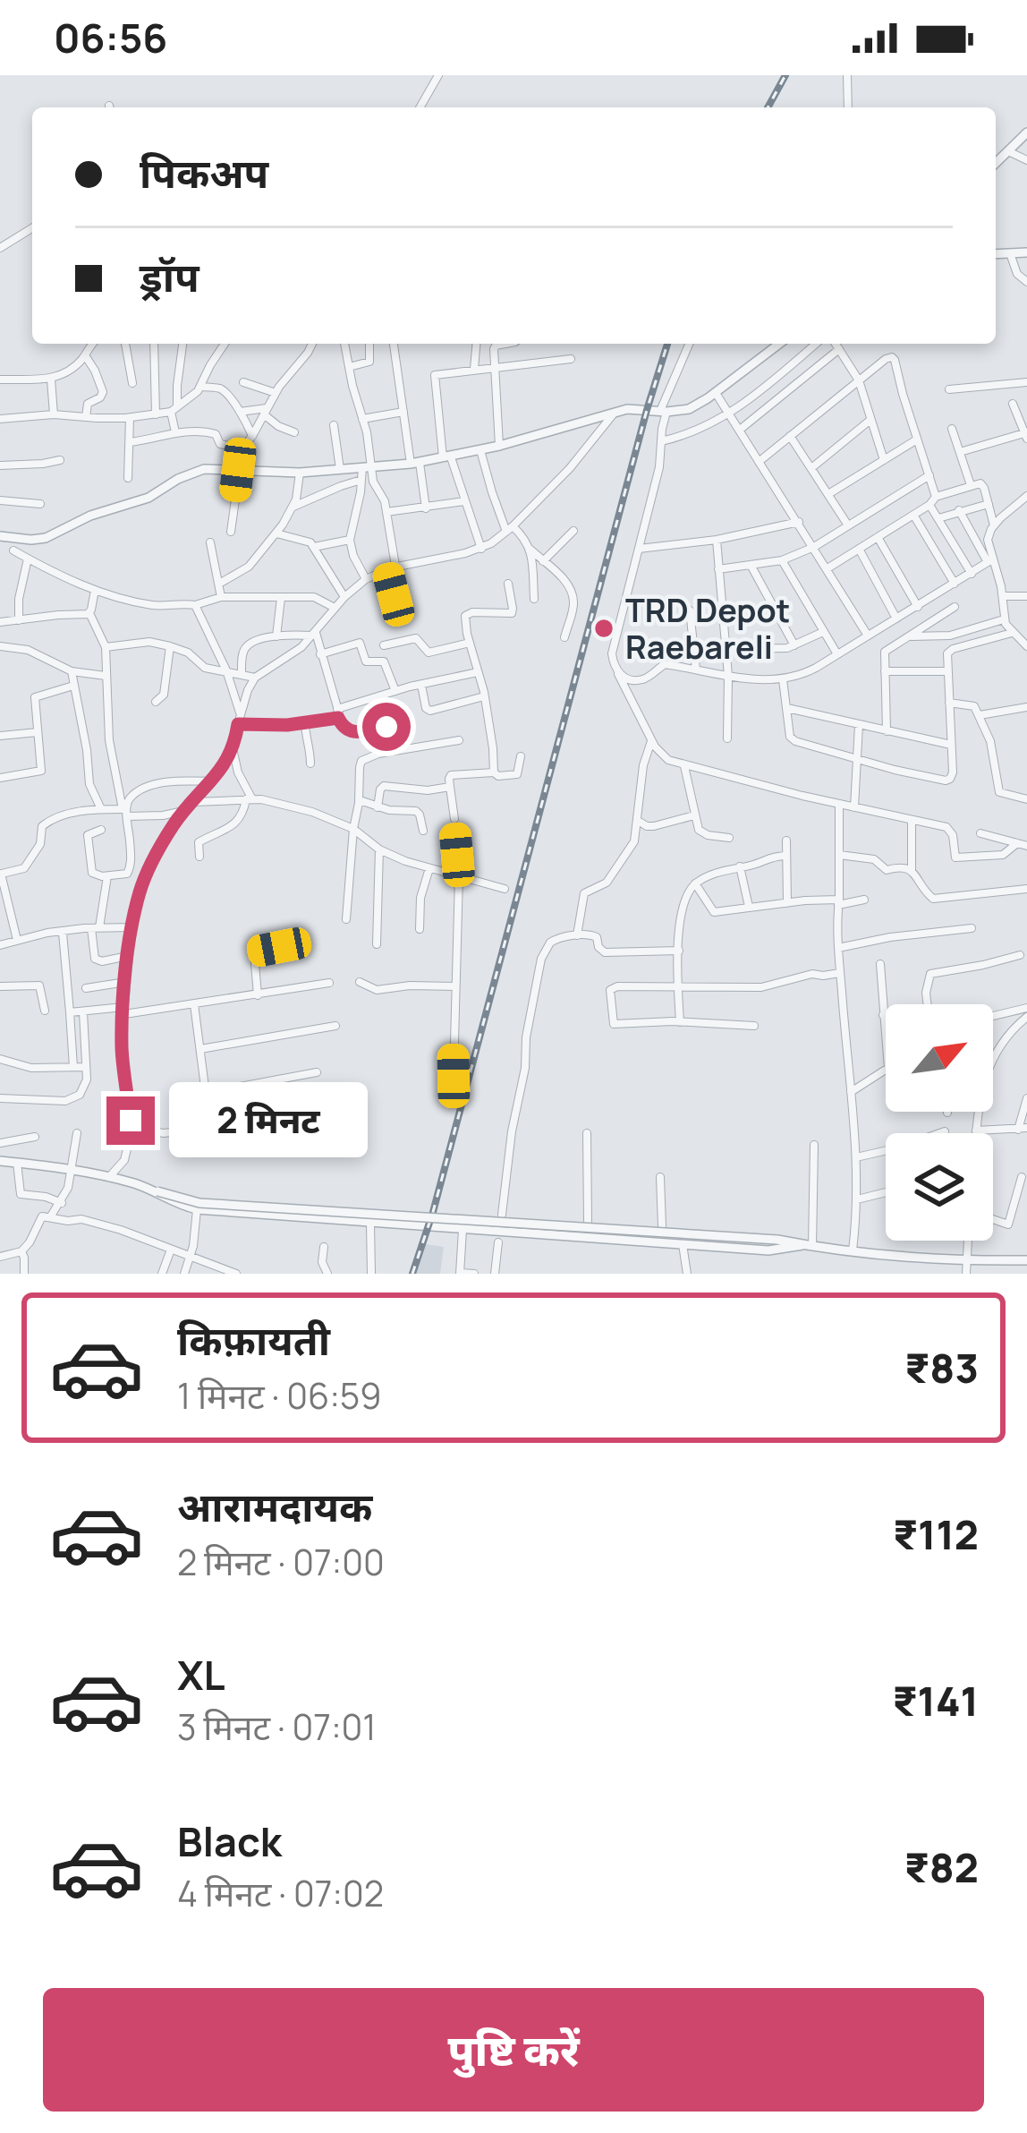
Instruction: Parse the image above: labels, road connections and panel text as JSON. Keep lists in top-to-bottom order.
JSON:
{
  "places": ["TRD Depot Raebareli"],
  "north": "top right",
  "page": {
    "status": "06:56",
    "banner": ["पिकअप", "ड्रॉप"],
    "bubble": "2 मिनट",
    "list": [
      {
        "name": "किफ़ायती",
        "note": "1 मिनट · 06:59",
        "value": "₹83"
      },
      {
        "name": "आरामदायक",
        "note": "2 मिनट · 07:00",
        "value": "₹112"
      },
      {
        "name": "XL",
        "note": "3 मिनट · 07:01",
        "value": "₹141"
      },
      {
        "name": "Black",
        "note": "4 मिनट · 07:02",
        "value": "₹82"
      }
    ],
    "buttons": "पुष्टि करें"
  }
}
